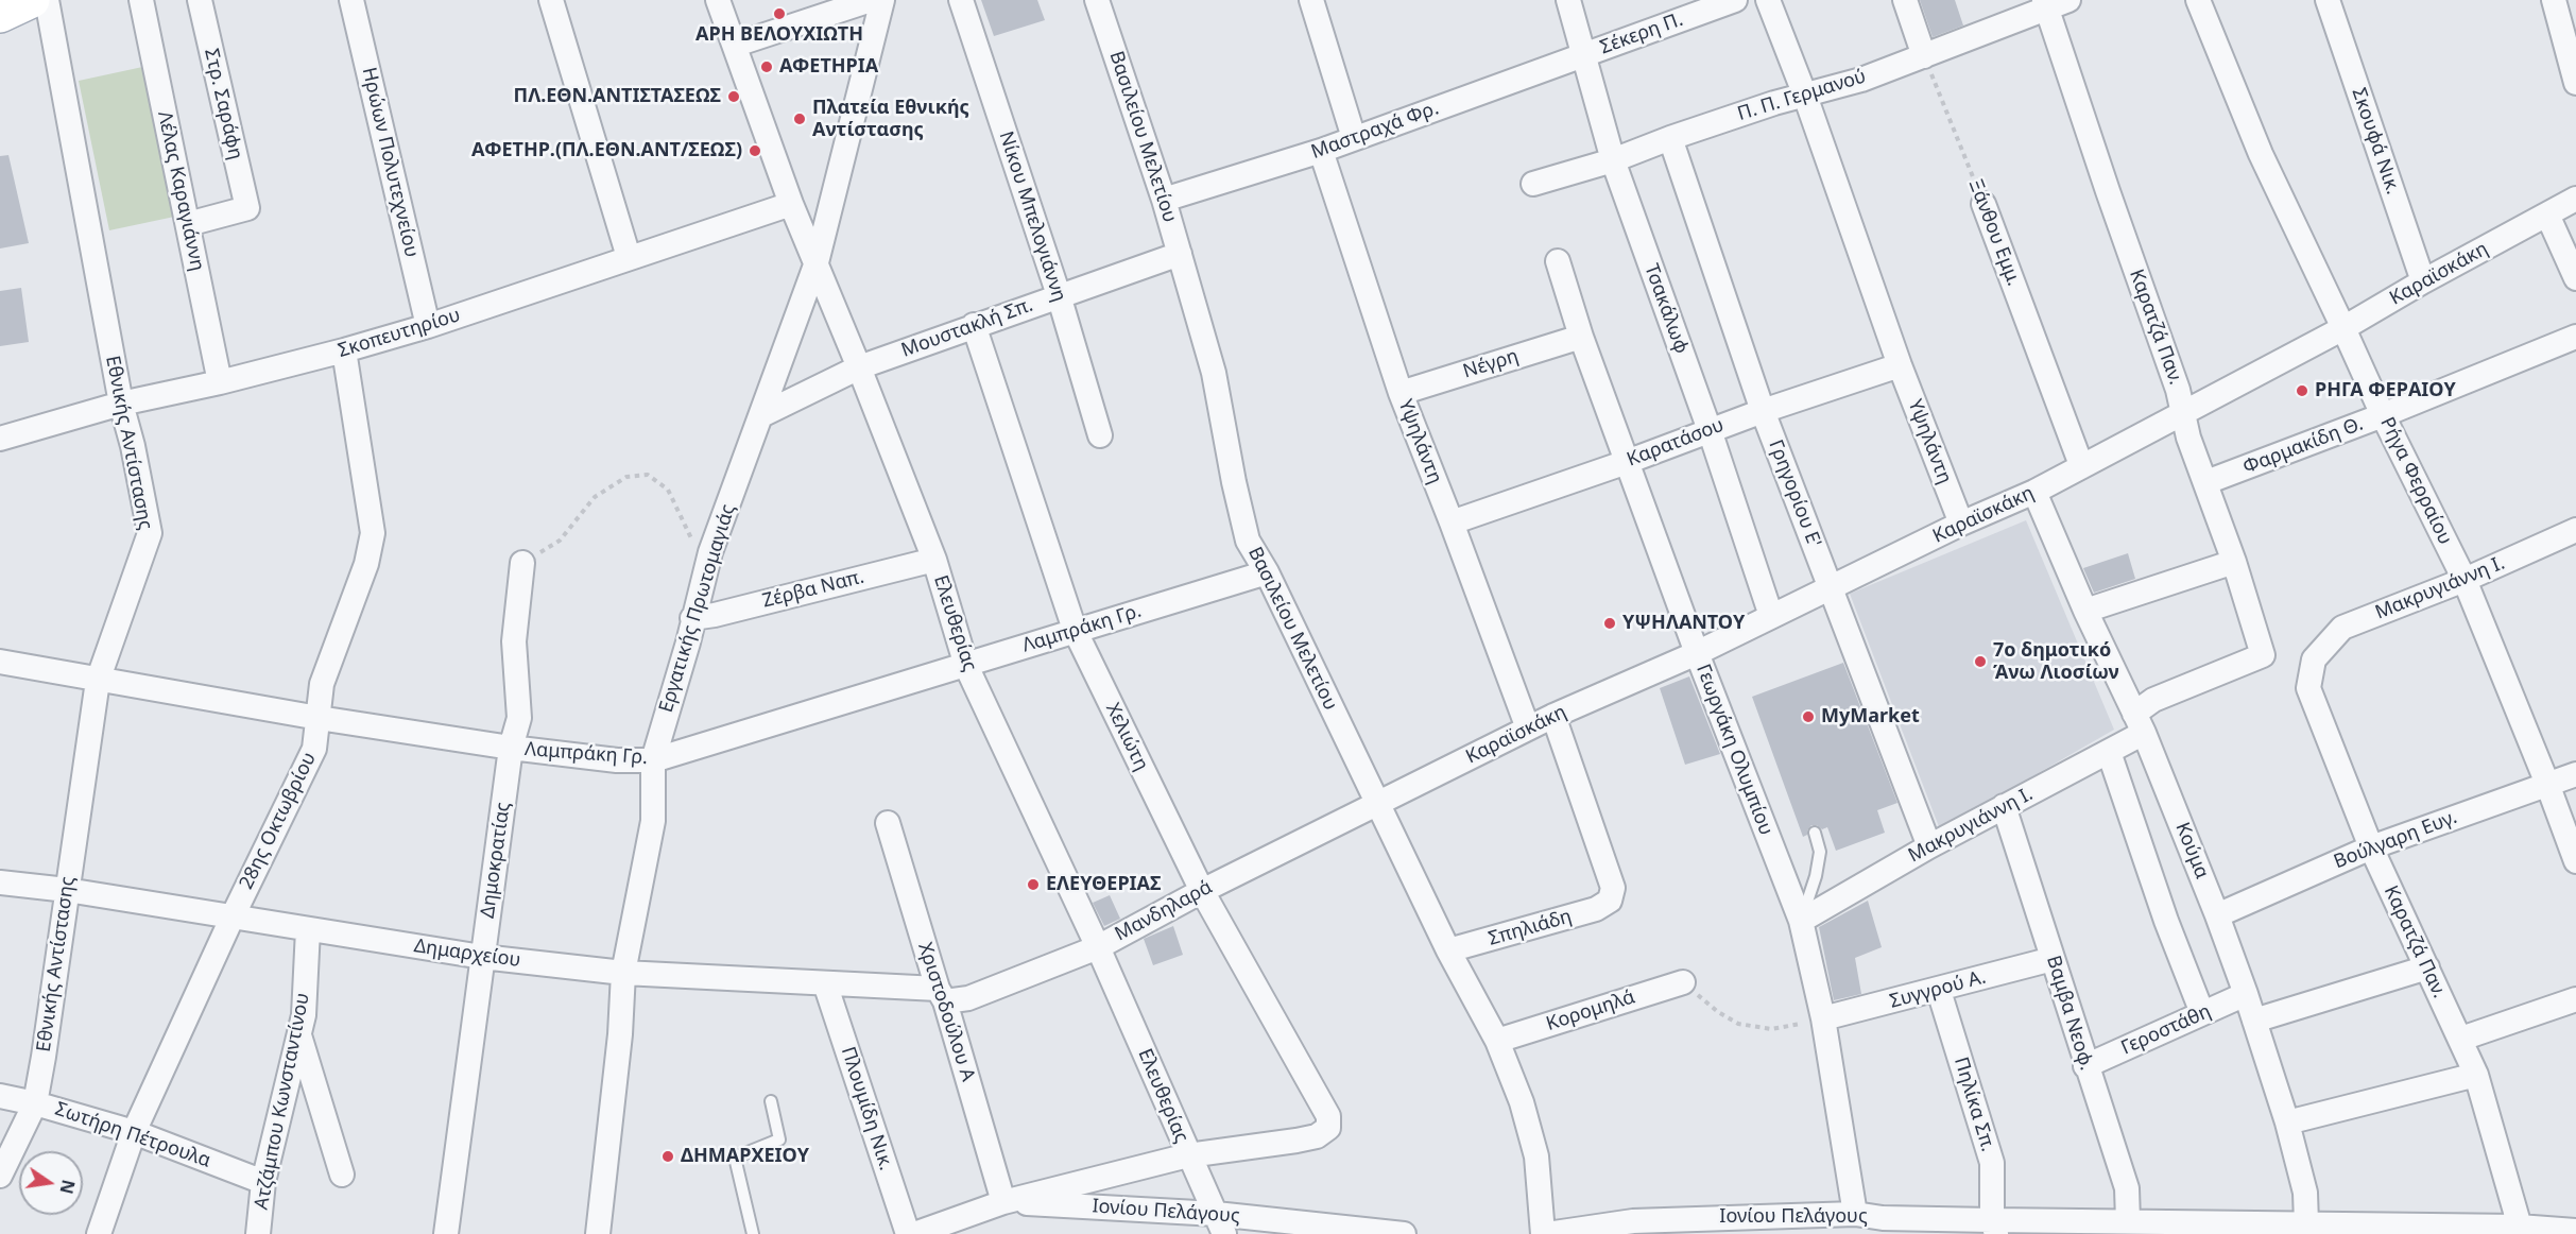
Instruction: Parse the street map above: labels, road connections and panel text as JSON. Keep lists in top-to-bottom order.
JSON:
{
  "streets": {
    "street": [
      "Σέκερη Π.",
      "Π. Π. Γερμανού",
      "Στρ. Σαράφη",
      "Μαστραχά Φρ.",
      "Βασιλείου Μελετίου",
      "Σκουφά Νικ.",
      "Ηρώων Πολυτεχνείου",
      "Λέλας Καραγιάννη",
      "Νίκου Μπελογιάννη",
      "Ξάνθου Εμμ.",
      "Καραϊσκάκη",
      "Τσακάλωφ",
      "Καρατζά Παν.",
      "Μουστακλή Σπ.",
      "Σκοπευτηρίου",
      "Νέγρη",
      "Υψηλάντη",
      "Εθνικής Αντίστασης",
      "Καρατάσου",
      "Φαρμακίδη Θ.",
      "Ρήγα Φερραίου",
      "Γρηγορίου Ε'",
      "Μακρυγιάννη Ι.",
      "Ζέρβα Ναπ.",
      "Εργατικής Πρωτομαγιάς",
      "Ελευθερίας",
      "Λαμπράκη Γρ.",
      "Χελιώτη",
      "Γεωργάκη Ολυμπίου",
      "28ης Οκτωβρίου",
      "Βούλγαρη Ευγ.",
      "Κούμα",
      "Δημοκρατίας",
      "Μανδηλαρά",
      "Σπηλιάδη",
      "Δημαρχείου",
      "Συγγρού Α.",
      "Κορομηλά",
      "Χριστοδούλου Α",
      "Βαμβα Νεοφ.",
      "Γεροστάθη",
      "Ατζάμπου Κωνσταντίνου",
      "Πηλίκα Σπ.",
      "Πλουμίδη Νικ.",
      "Σωτήρη Πέτρουλα",
      "Ιονίου Πελάγους"
    ]
  },
  "crossings": [
    ["Σέκερη Π.", "Μαστραχά Φρ."],
    ["Σέκερη Π.", "Τσακάλωφ"],
    ["Π. Π. Γερμανού", "Ξάνθου Εμμ."],
    ["Π. Π. Γερμανού", "Τσακάλωφ"],
    ["Π. Π. Γερμανού", "Καρατζά Παν."],
    ["Π. Π. Γερμανού", "Υψηλάντη"],
    ["Π. Π. Γερμανού", "Γρηγορίου Ε'"],
    ["Στρ. Σαράφη", "Λέλας Καραγιάννη"],
    ["Μαστραχά Φρ.", "Βασιλείου Μελετίου"],
    ["Μαστραχά Φρ.", "Τσακάλωφ"],
    ["Μαστραχά Φρ.", "Υψηλάντη"],
    ["Βασιλείου Μελετίου", "Καραϊσκάκη"],
    ["Βασιλείου Μελετίου", "Μουστακλή Σπ."],
    ["Βασιλείου Μελετίου", "Λαμπράκη Γρ."],
    ["Βασιλείου Μελετίου", "Μανδηλαρά"],
    ["Βασιλείου Μελετίου", "Σπηλιάδη"],
    ["Βασιλείου Μελετίου", "Κορομηλά"],
    ["Βασιλείου Μελετίου", "Ιονίου Πελάγους"],
    ["Σκουφά Νικ.", "Καραϊσκάκη"],
    ["Ηρώων Πολυτεχνείου", "Σκοπευτηρίου"],
    ["Λέλας Καραγιάννη", "Σκοπευτηρίου"],
    ["Νίκου Μπελογιάννη", "Μουστακλή Σπ."],
    ["Ξάνθου Εμμ.", "Καραϊσκάκη"],
    ["Καραϊσκάκη", "Τσακάλωφ"],
    ["Καραϊσκάκη", "Καρατζά Παν."],
    ["Καραϊσκάκη", "Υψηλάντη"],
    ["Καραϊσκάκη", "Ρήγα Φερραίου"],
    ["Καραϊσκάκη", "Γρηγορίου Ε'"],
    ["Καραϊσκάκη", "Γεωργάκη Ολυμπίου"],
    ["Καραϊσκάκη", "Κούμα"],
    ["Καραϊσκάκη", "Μανδηλαρά"],
    ["Καραϊσκάκη", "Σπηλιάδη"],
    ["Τσακάλωφ", "Καρατάσου"],
    ["Καρατζά Παν.", "Φαρμακίδη Θ."],
    ["Καρατζά Παν.", "Μακρυγιάννη Ι."],
    ["Καρατζά Παν.", "Βούλγαρη Ευγ."],
    ["Καρατζά Παν.", "Ιονίου Πελάγους"],
    ["Μουστακλή Σπ.", "Εργατικής Πρωτομαγιάς"],
    ["Μουστακλή Σπ.", "Ελευθερίας"],
    ["Μουστακλή Σπ.", "Χελιώτη"],
    ["Σκοπευτηρίου", "Εθνικής Αντίστασης"],
    ["Σκοπευτηρίου", "Ελευθερίας"],
    ["Σκοπευτηρίου", "28ης Οκτωβρίου"],
    ["Νέγρη", "Υψηλάντη"],
    ["Νέγρη", "Γεωργάκη Ολυμπίου"],
    ["Υψηλάντη", "Καρατάσου"],
    ["Εθνικής Αντίστασης", "Λαμπράκη Γρ."],
    ["Εθνικής Αντίστασης", "Δημαρχείου"],
    ["Εθνικής Αντίστασης", "Σωτήρη Πέτρουλα"],
    ["Καρατάσου", "Γρηγορίου Ε'"],
    ["Καρατάσου", "Γεωργάκη Ολυμπίου"],
    ["Φαρμακίδη Θ.", "Ρήγα Φερραίου"],
    ["Ρήγα Φερραίου", "Μακρυγιάννη Ι."],
    ["Ρήγα Φερραίου", "Βούλγαρη Ευγ."],
    ["Γρηγορίου Ε'", "Μακρυγιάννη Ι."],
    ["Μακρυγιάννη Ι.", "Γεωργάκη Ολυμπίου"],
    ["Μακρυγιάννη Ι.", "Κούμα"],
    ["Μακρυγιάννη Ι.", "Βαμβα Νεοφ."],
    ["Ζέρβα Ναπ.", "Εργατικής Πρωτομαγιάς"],
    ["Ζέρβα Ναπ.", "Ελευθερίας"],
    ["Εργατικής Πρωτομαγιάς", "Ελευθερίας"],
    ["Εργατικής Πρωτομαγιάς", "Λαμπράκη Γρ."],
    ["Εργατικής Πρωτομαγιάς", "Δημαρχείου"],
    ["Ελευθερίας", "Λαμπράκη Γρ."],
    ["Ελευθερίας", "Χελιώτη"],
    ["Ελευθερίας", "Μανδηλαρά"],
    ["Ελευθερίας", "Ιονίου Πελάγους"],
    ["Λαμπράκη Γρ.", "Χελιώτη"],
    ["Λαμπράκη Γρ.", "28ης Οκτωβρίου"],
    ["Λαμπράκη Γρ.", "Δημοκρατίας"],
    ["Χελιώτη", "Μανδηλαρά"],
    ["Γεωργάκη Ολυμπίου", "Συγγρού Α."],
    ["Γεωργάκη Ολυμπίου", "Ιονίου Πελάγους"],
    ["28ης Οκτωβρίου", "Δημαρχείου"],
    ["28ης Οκτωβρίου", "Σωτήρη Πέτρουλα"],
    ["Βούλγαρη Ευγ.", "Κούμα"],
    ["Κούμα", "Γεροστάθη"],
    ["Κούμα", "Ιονίου Πελάγους"],
    ["Δημοκρατίας", "Δημαρχείου"],
    ["Μανδηλαρά", "Δημαρχείου"],
    ["Μανδηλαρά", "Χριστοδούλου Α"],
    ["Δημαρχείου", "Χριστοδούλου Α"],
    ["Δημαρχείου", "Ατζάμπου Κωνσταντίνου"],
    ["Δημαρχείου", "Πλουμίδη Νικ."],
    ["Συγγρού Α.", "Βαμβα Νεοφ."],
    ["Συγγρού Α.", "Πηλίκα Σπ."],
    ["Χριστοδούλου Α", "Ιονίου Πελάγους"],
    ["Βαμβα Νεοφ.", "Γεροστάθη"],
    ["Βαμβα Νεοφ.", "Ιονίου Πελάγους"],
    ["Ατζάμπου Κωνσταντίνου", "Σωτήρη Πέτρουλα"],
    ["Πηλίκα Σπ.", "Ιονίου Πελάγους"]
  ],
  "places": [
    "ΑΡΗ ΒΕΛΟΥΧΙΩΤΗ",
    "ΑΦΕΤΗΡΙΑ",
    "ΠΛ.ΕΘΝ.ΑΝΤΙΣΤΑΣΕΩΣ",
    "Πλατεία Εθνικής Αντίστασης",
    "ΑΦΕΤΗΡ.(ΠΛ.ΕΘΝ.ΑΝΤ/ΣΕΩΣ)",
    "ΡΗΓΑ ΦΕΡΑΙΟΥ",
    "ΥΨΗΛΑΝΤΟΥ",
    "7ο δημοτικό Άνω Λιοσίων",
    "MyMarket",
    "ΕΛΕΥΘΕΡΙΑΣ",
    "ΔΗΜΑΡΧΕΙΟΥ"
  ],
  "north": "right"
}
